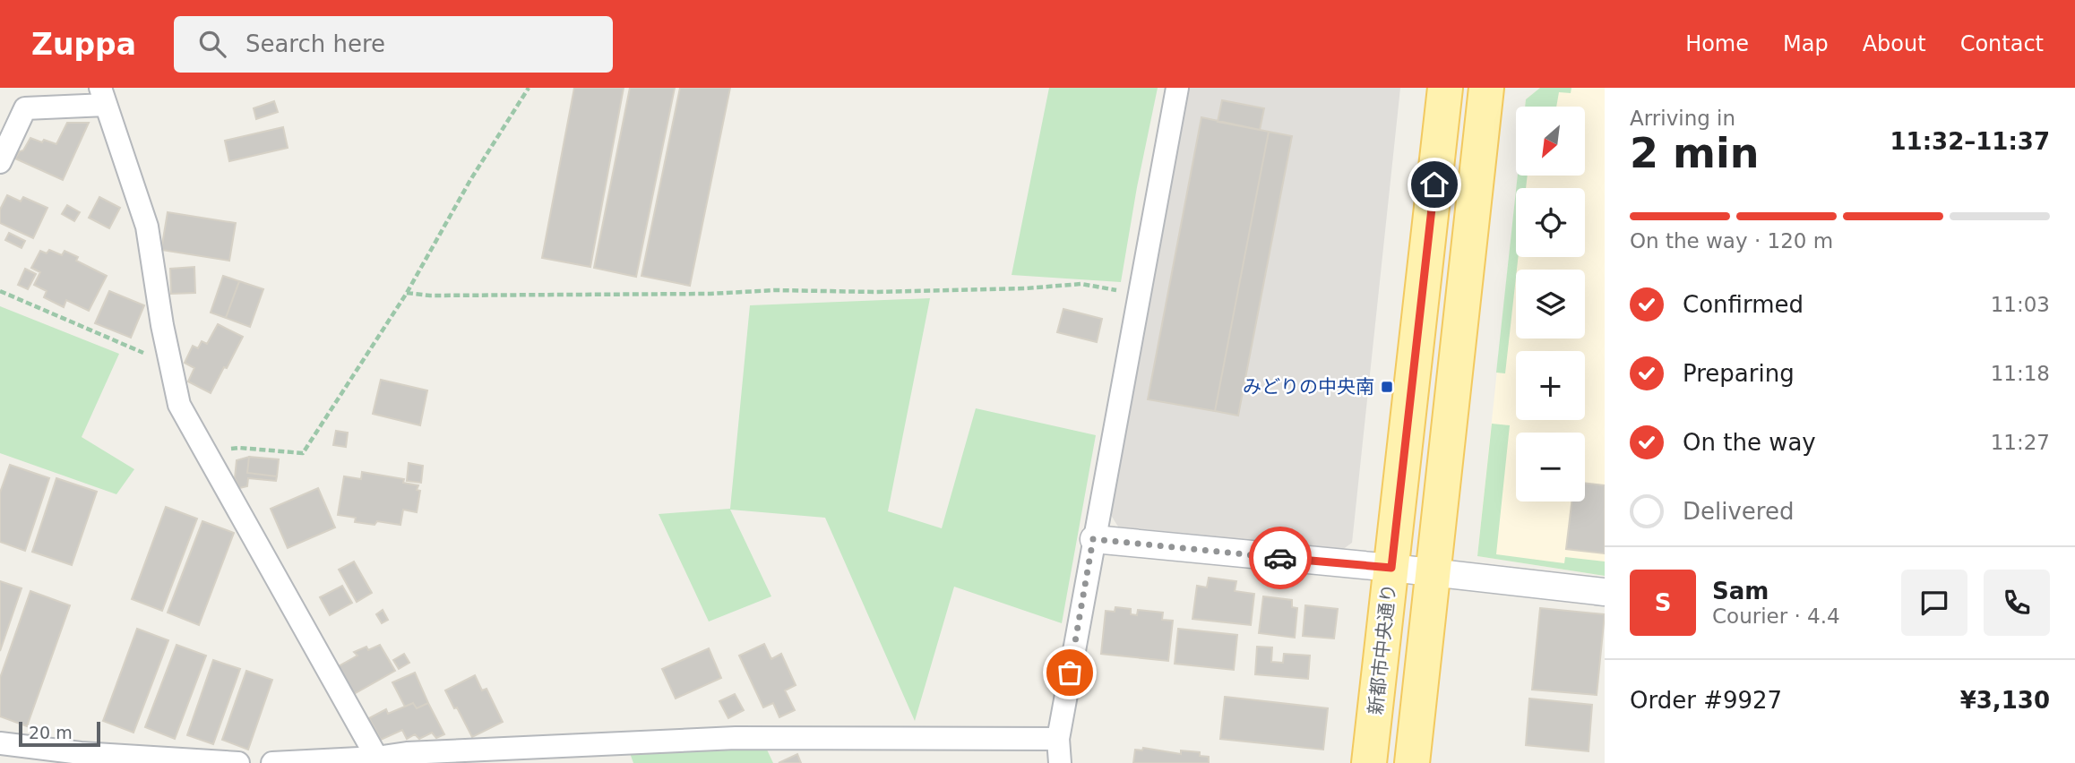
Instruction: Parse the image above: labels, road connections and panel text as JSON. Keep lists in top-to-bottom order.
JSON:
{
  "streets": {
    "main road": ["新都市中央通り"]
  },
  "places": {
    "transit": ["みどりの中央南"]
  },
  "scale_bar": "20 m",
  "north": "bottom left",
  "page": {
    "header": "Zuppa",
    "search": "Search here",
    "nav": [
      "Home",
      "Map",
      "About",
      "Contact"
    ],
    "heading": ["2 min", "Arriving in", "11:32–11:37"],
    "panel": [
      "Sam",
      "Courier · 4.4",
      "Order #9927",
      "¥3,130"
    ],
    "map_buttons": ["+", "−"],
    "bar": "On the way · 120 m",
    "list": [
      ["Confirmed", "11:03"],
      ["Preparing", "11:18"],
      ["On the way", "11:27"],
      "Delivered"
    ],
    "round": "S",
    "scale": "20 m"
  }
}
